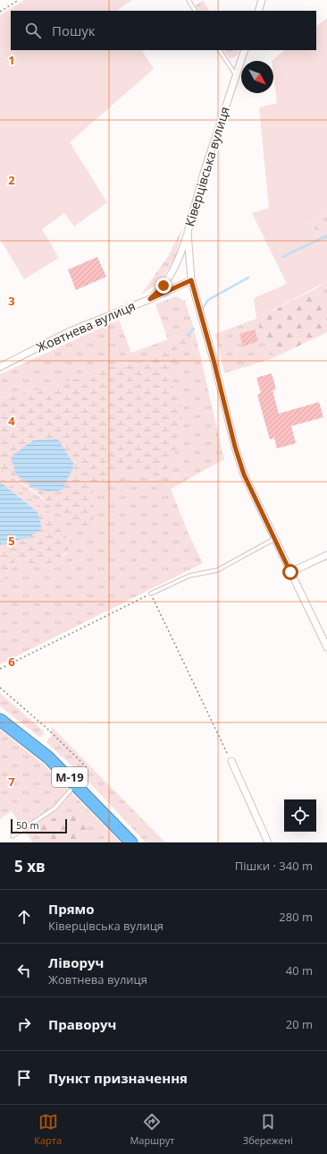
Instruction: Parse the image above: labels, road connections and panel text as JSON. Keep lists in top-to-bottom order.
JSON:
{
  "streets": {
    "highway": ["М-19"],
    "street": ["Ківерцівська вулиця", "Жовтнева вулиця"]
  },
  "crossings": [
    ["Ківерцівська вулиця", "Жовтнева вулиця"]
  ],
  "scale_bar": "50 m",
  "north": "bottom right",
  "page": {
    "search": "Пошук",
    "scale": "50 m",
    "heading": ["5 хв", "Пішки · 340 m"],
    "list": [
      ["Прямо", "Ківерцівська вулиця", "280 m"],
      ["Ліворуч", "Жовтнева вулиця", "40 m"],
      ["Праворуч", "20 m"],
      "Пункт призначення"
    ],
    "nav": ["Карта", "Маршрут", "Збережені"]
  },
  "grid": {
    "rows": [
      "1",
      "2",
      "3",
      "4",
      "5",
      "6",
      "7"
    ]
  }
}
